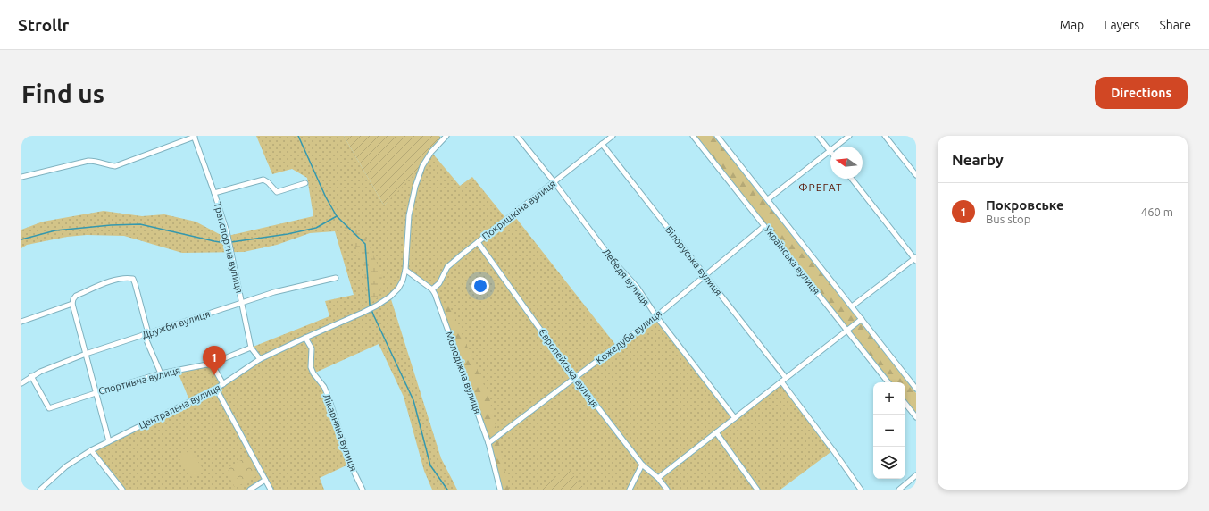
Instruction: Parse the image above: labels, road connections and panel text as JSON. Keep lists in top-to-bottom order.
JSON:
{
  "streets": {
    "street": [
      "Покришкіна вулиця",
      "Транспортна вулиця",
      "Українська вулиця",
      "Білоруська вулиця",
      "Лебедя вулиця",
      "Дружби вулиця",
      "Кожедуба вулиця",
      "Європейська вулиця",
      "Молодіжна вулиця",
      "Спортивна вулиця",
      "Центральна вулиця",
      "Лікарняна вулиця"
    ]
  },
  "crossings": [
    ["Покришкіна вулиця", "Білоруська вулиця"],
    ["Покришкіна вулиця", "Лебедя вулиця"],
    ["Покришкіна вулиця", "Європейська вулиця"],
    ["Покришкіна вулиця", "Молодіжна вулиця"],
    ["Транспортна вулиця", "Дружби вулиця"],
    ["Транспортна вулиця", "Спортивна вулиця"],
    ["Транспортна вулиця", "Центральна вулиця"],
    ["Українська вулиця", "Кожедуба вулиця"],
    ["Білоруська вулиця", "Кожедуба вулиця"],
    ["Лебедя вулиця", "Кожедуба вулиця"],
    ["Дружби вулиця", "Спортивна вулиця"],
    ["Кожедуба вулиця", "Європейська вулиця"],
    ["Кожедуба вулиця", "Молодіжна вулиця"],
    ["Центральна вулиця", "Лікарняна вулиця"]
  ],
  "districts": ["ФРЕГАТ"],
  "north": "left",
  "page": {
    "header": "Strollr",
    "nav": ["Map", "Layers", "Share"],
    "buttons": "Directions",
    "title": "Find us",
    "heading": "Nearby",
    "list": [
      {
        "mark": "1",
        "name": "Покровське",
        "note": "Bus stop",
        "value": "460 m"
      }
    ],
    "pins": "1",
    "map_buttons": ["+", "−"]
  }
}
